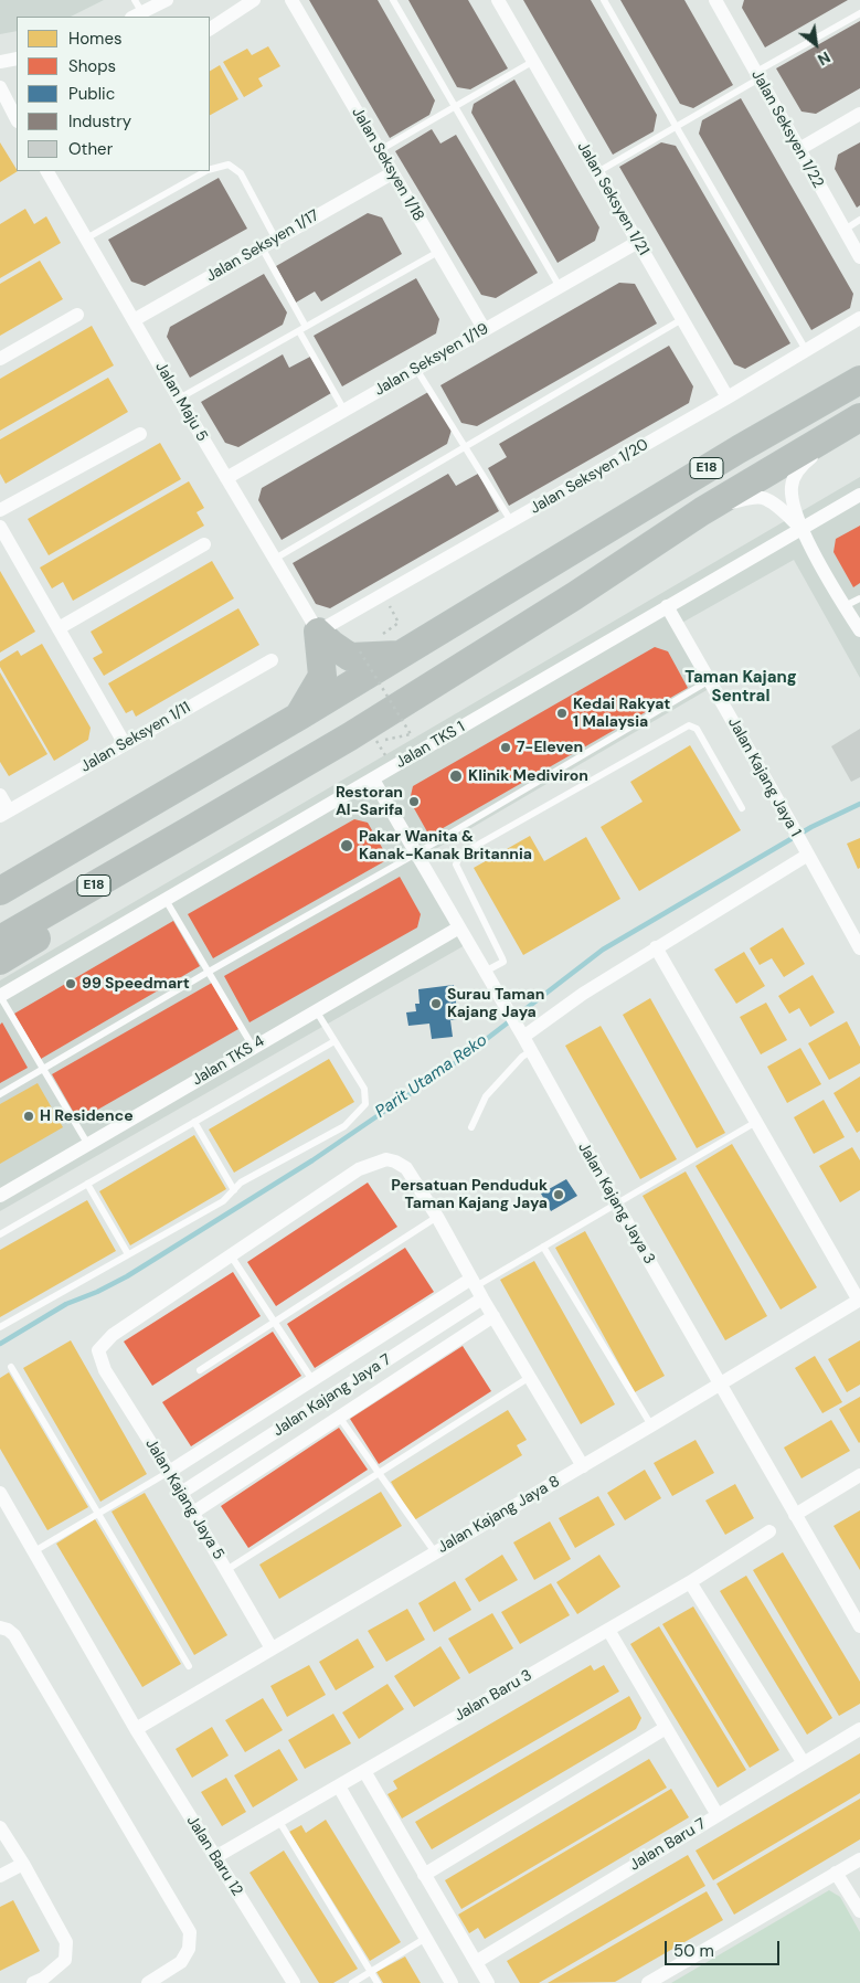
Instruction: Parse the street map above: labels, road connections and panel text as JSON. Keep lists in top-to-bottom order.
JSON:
{
  "streets": {
    "highway": ["E18"],
    "street": [
      "Jalan Seksyen 1/22",
      "Jalan Seksyen 1/18",
      "Jalan Seksyen 1/21",
      "Jalan Seksyen 1/17",
      "Jalan Seksyen 1/19",
      "Jalan Maju 5",
      "Jalan Seksyen 1/20",
      "Jalan Seksyen 1/11",
      "Jalan TKS 1",
      "Jalan Kajang Jaya 1",
      "Jalan TKS 4",
      "Jalan Kajang Jaya 3",
      "Jalan Kajang Jaya 7",
      "Jalan Kajang Jaya 5",
      "Jalan Kajang Jaya 8",
      "Jalan Baru 3",
      "Jalan Baru 7",
      "Jalan Baru 12"
    ]
  },
  "crossings": [
    ["Jalan Seksyen 1/18", "Jalan Seksyen 1/17"],
    ["Jalan Seksyen 1/18", "Jalan Seksyen 1/19"],
    ["Jalan Seksyen 1/21", "Jalan Seksyen 1/19"],
    ["Jalan Seksyen 1/21", "Jalan Seksyen 1/20"],
    ["Jalan Seksyen 1/17", "Jalan Maju 5"],
    ["Jalan Seksyen 1/19", "Jalan Maju 5"],
    ["Jalan Maju 5", "Jalan Seksyen 1/20"],
    ["Jalan TKS 1", "Jalan Kajang Jaya 1"],
    ["Jalan TKS 1", "Jalan Kajang Jaya 3"],
    ["Jalan TKS 4", "Jalan Kajang Jaya 3"],
    ["Jalan Kajang Jaya 3", "Jalan Kajang Jaya 8"],
    ["Jalan Kajang Jaya 7", "Jalan Kajang Jaya 5"],
    ["Jalan Kajang Jaya 5", "Jalan Kajang Jaya 8"],
    ["Jalan Kajang Jaya 8", "Jalan Baru 12"],
    ["Jalan Baru 3", "Jalan Baru 12"]
  ],
  "districts": ["Taman Kajang Sentral"],
  "water": ["Parit Utama Reko"],
  "places": [
    "Kedai Rakyat 1 Malaysia",
    "7-Eleven",
    "Klinik Mediviron",
    "Restoran Al-Sarifa",
    "Pakar Wanita & Kanak-Kanak Britannia",
    "99 Speedmart",
    "Surau Taman Kajang Jaya",
    "H Residence",
    "Persatuan Penduduk Taman Kajang Jaya"
  ],
  "legend": [
    "Homes",
    "Shops",
    "Public",
    "Industry",
    "Other"
  ],
  "scale_bar": "50 m",
  "north": "bottom right"
}
